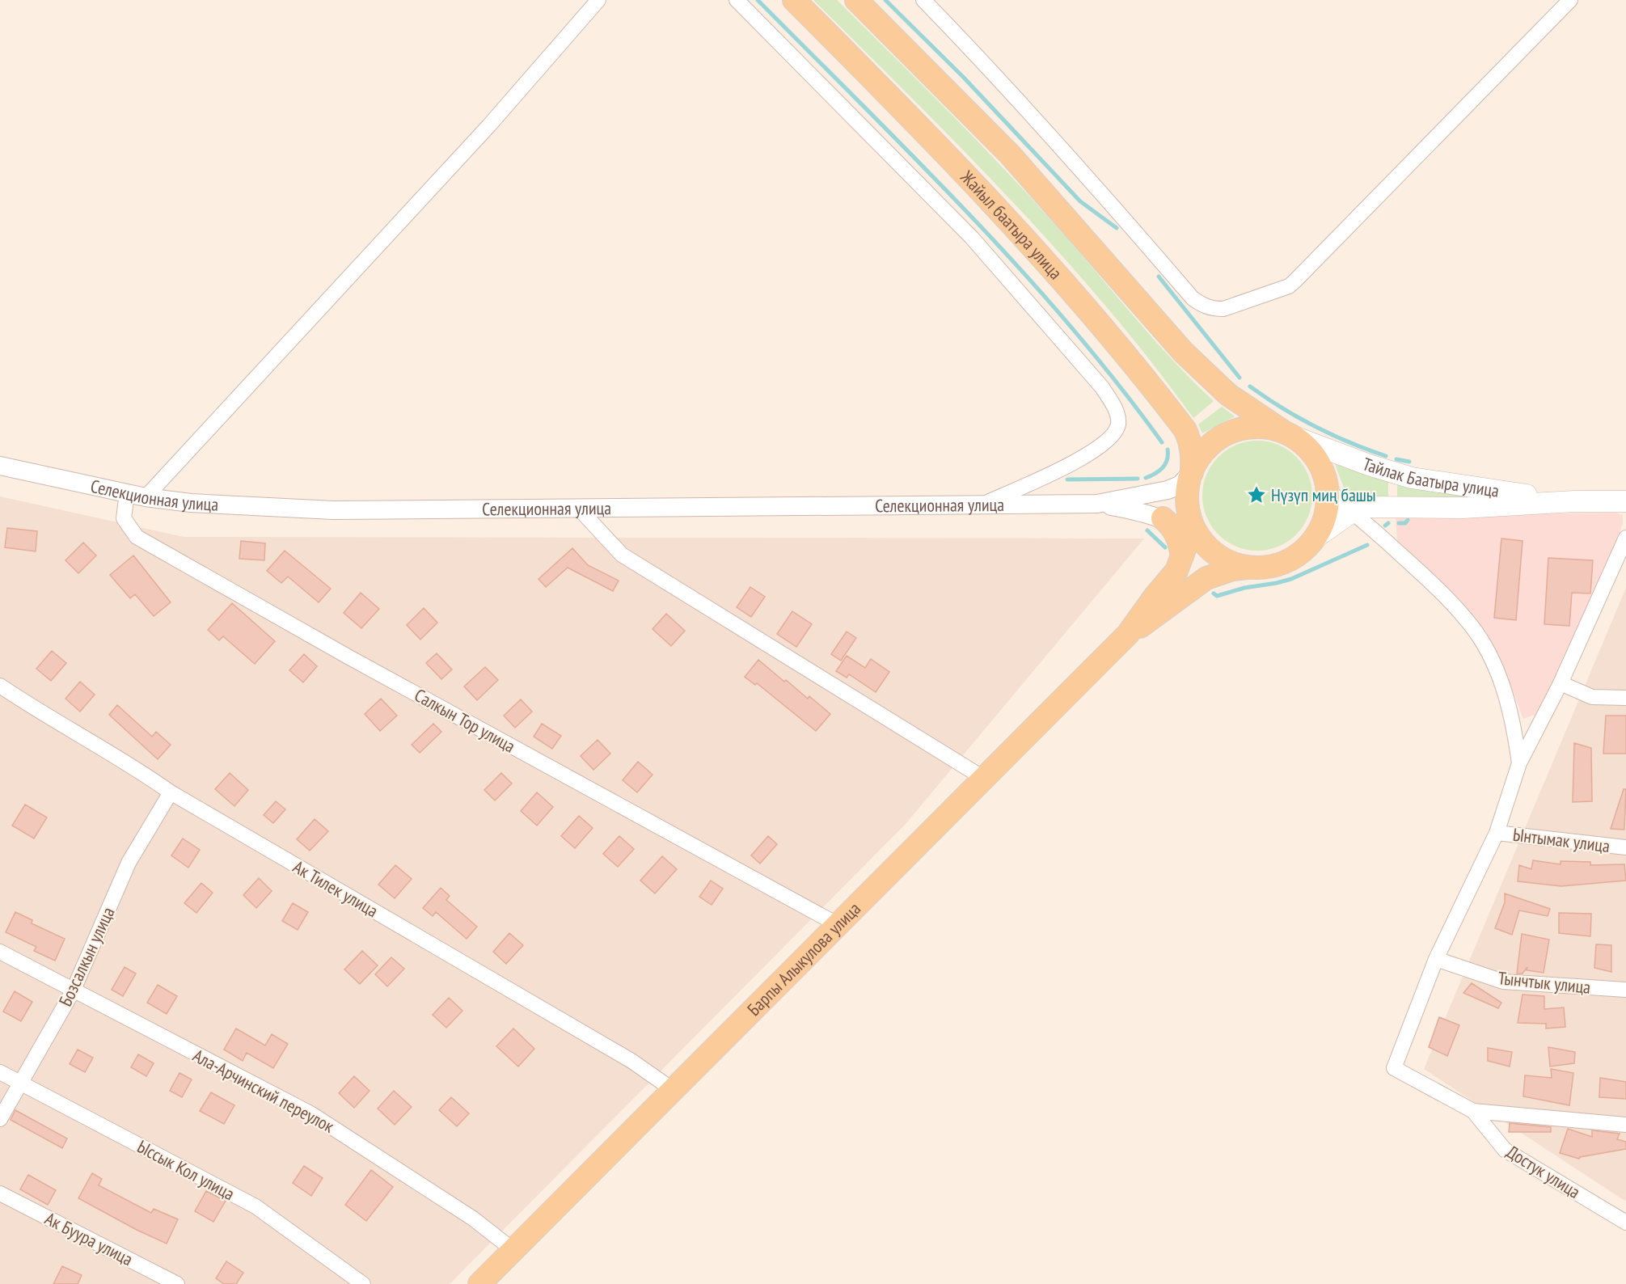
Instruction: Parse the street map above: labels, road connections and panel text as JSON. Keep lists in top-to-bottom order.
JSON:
{
  "streets": {
    "main road": ["Жайыл баатыра улица", "Тайлак Баатыра улица", "Барпы Алыкулова улица"],
    "street": [
      "Селекционная улица",
      "Салкын Тор улица",
      "Ынтымак улица",
      "Ак Тилек улица",
      "Бозсалкын улица",
      "Тынчтык улица",
      "Ала-Арчинский переулок",
      "Ыссык Кол улица",
      "Достук улица",
      "Ак Буура улица"
    ]
  },
  "crossings": [
    ["Жайыл баатыра улица", "Тайлак Баатыра улица"],
    ["Жайыл баатыра улица", "Селекционная улица"],
    ["Жайыл баатыра улица", "Барпы Алыкулова улица"],
    ["Тайлак Баатыра улица", "Селекционная улица"],
    ["Тайлак Баатыра улица", "Барпы Алыкулова улица"],
    ["Селекционная улица", "Салкын Тор улица"],
    ["Селекционная улица", "Барпы Алыкулова улица"],
    ["Салкын Тор улица", "Барпы Алыкулова улица"],
    ["Ак Тилек улица", "Бозсалкын улица"],
    ["Ак Тилек улица", "Барпы Алыкулова улица"],
    ["Бозсалкын улица", "Ала-Арчинский переулок"],
    ["Бозсалкын улица", "Ыссык Кол улица"],
    ["Барпы Алыкулова улица", "Ала-Арчинский переулок"],
    ["Тынчтык улица", "Достук улица"]
  ],
  "places": {
    "place": ["Нүзүп миң башы"]
  }
}
